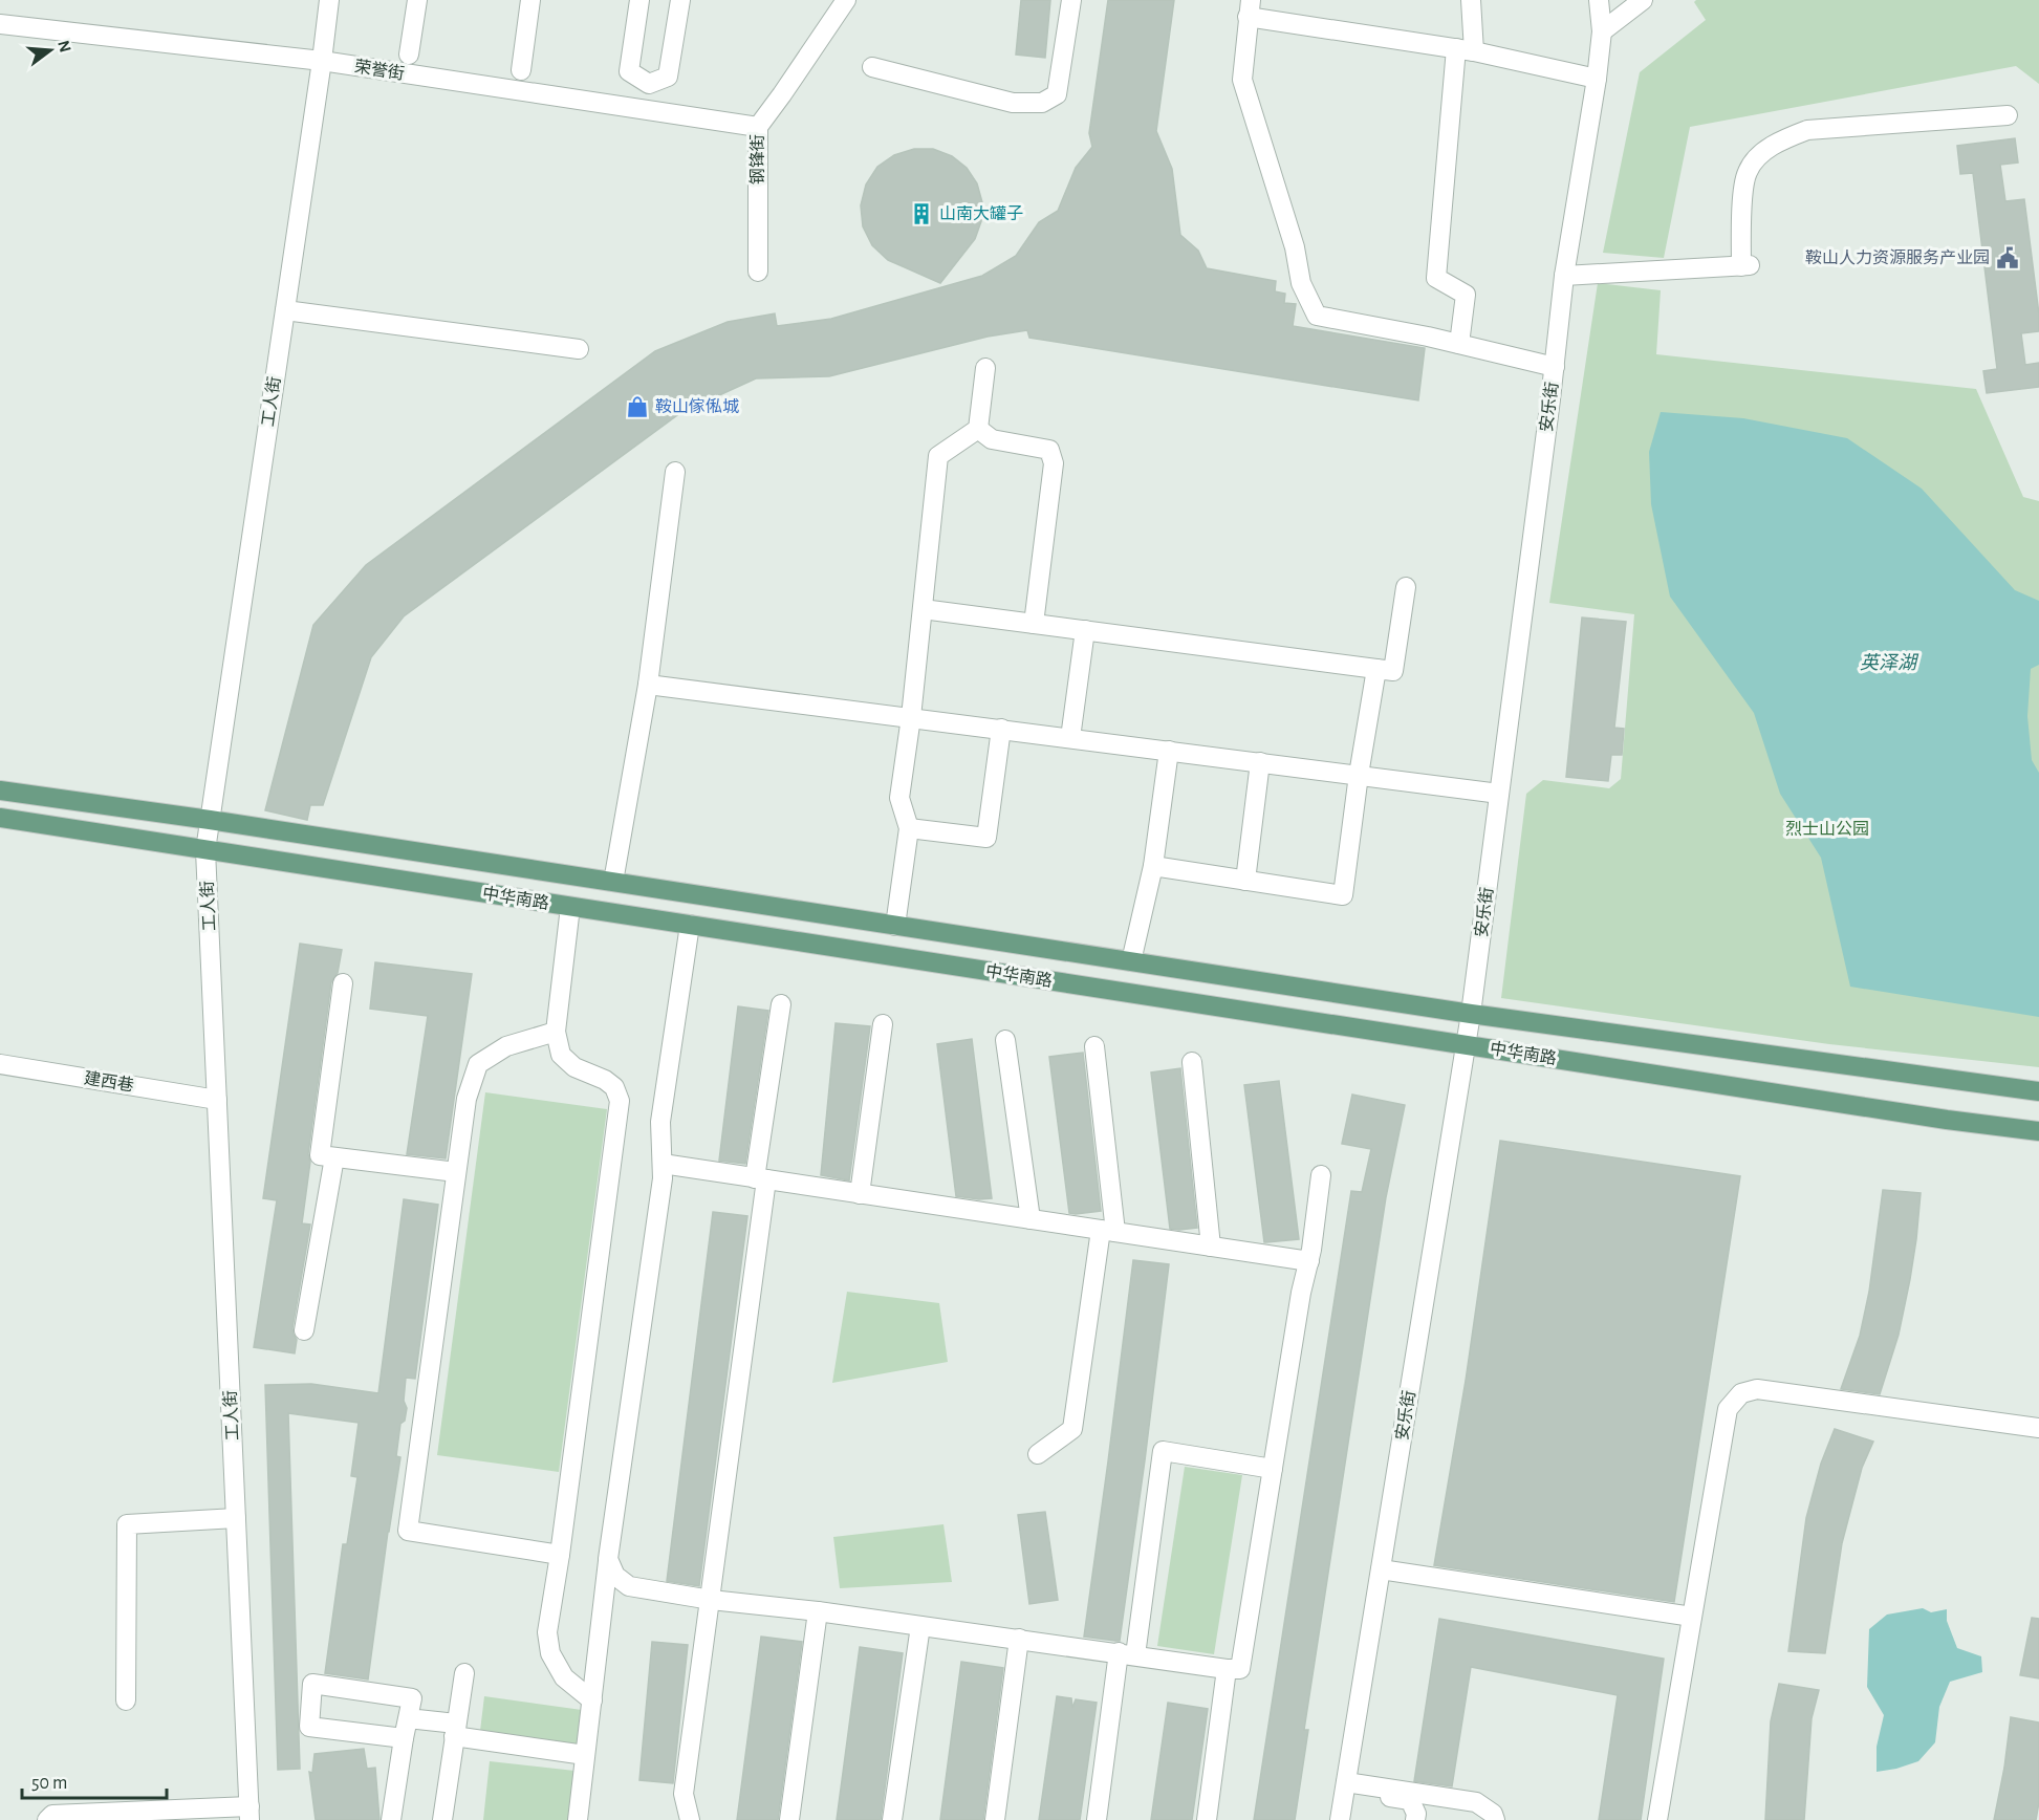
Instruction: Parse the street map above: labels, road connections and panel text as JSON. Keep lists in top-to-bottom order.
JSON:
{
  "streets": {
    "main road": ["中华南路"],
    "street": [
      "荣誉街",
      "钢锋街",
      "工人街",
      "安乐街",
      "建西巷"
    ]
  },
  "crossings": [
    ["荣誉街", "钢锋街"],
    ["荣誉街", "工人街"],
    ["工人街", "中华南路"],
    ["工人街", "建西巷"],
    ["安乐街", "中华南路"]
  ],
  "water": ["英泽湖"],
  "parks": ["烈士山公园"],
  "places": {
    "building": ["山南大罐子"],
    "public building": ["鞍山人力资源服务产业园"],
    "shop": ["鞍山傢俬城"]
  },
  "scale_bar": "50 m",
  "north": "right"
}
